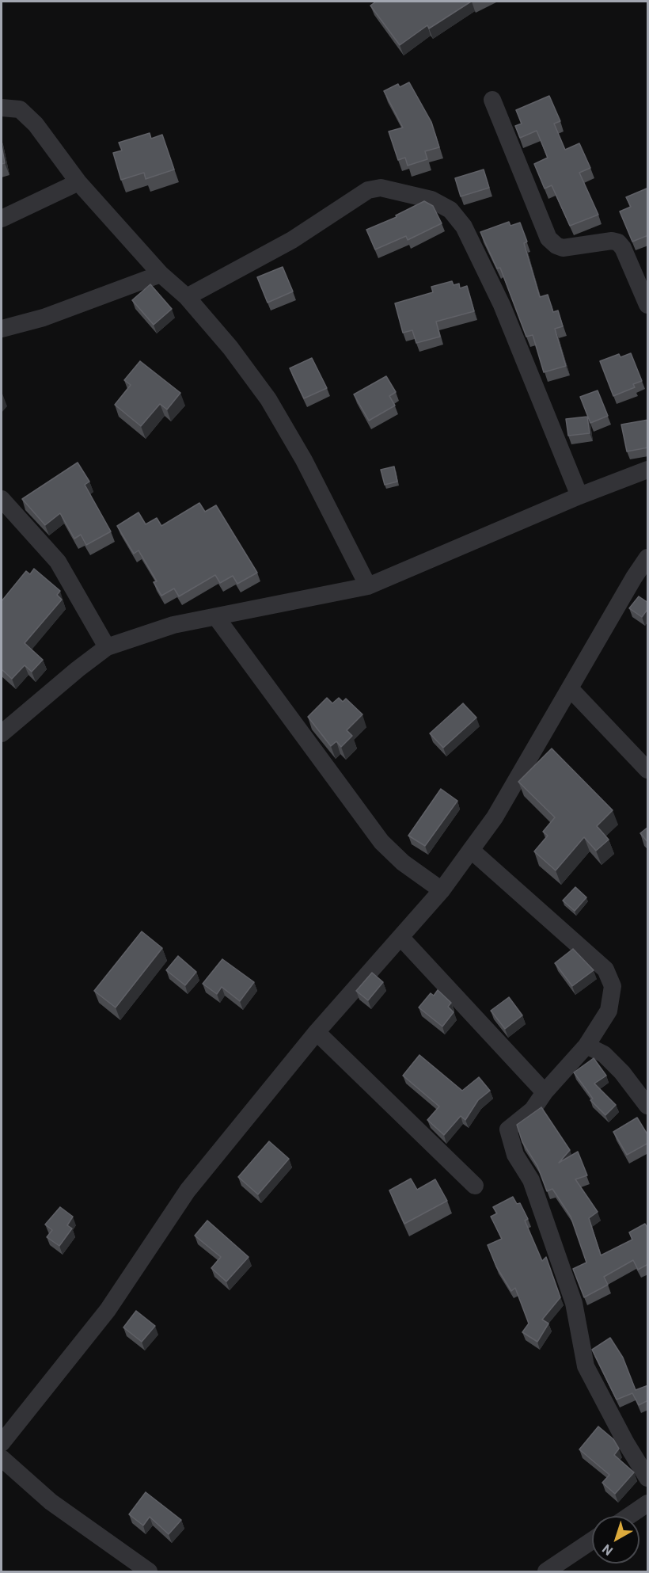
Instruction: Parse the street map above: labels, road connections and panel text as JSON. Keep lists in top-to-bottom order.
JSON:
{
  "north": "bottom left"
}
